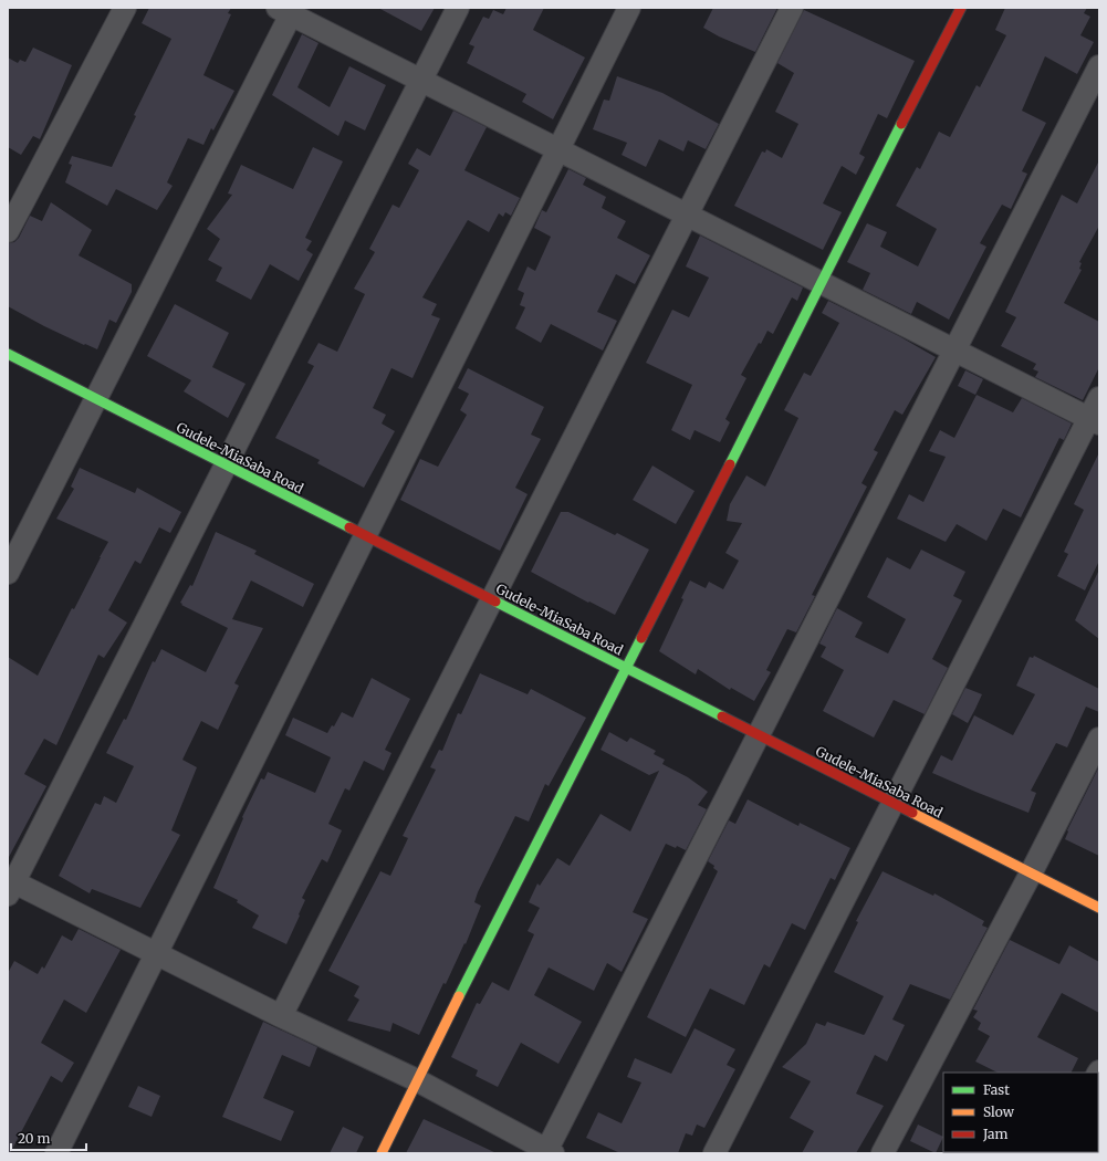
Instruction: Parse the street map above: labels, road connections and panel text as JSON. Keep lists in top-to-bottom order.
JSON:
{
  "streets": {
    "street": ["Gudele-MiaSaba Road"]
  },
  "legend": ["Fast", "Slow", "Jam"],
  "scale_bar": "20 m"
}
